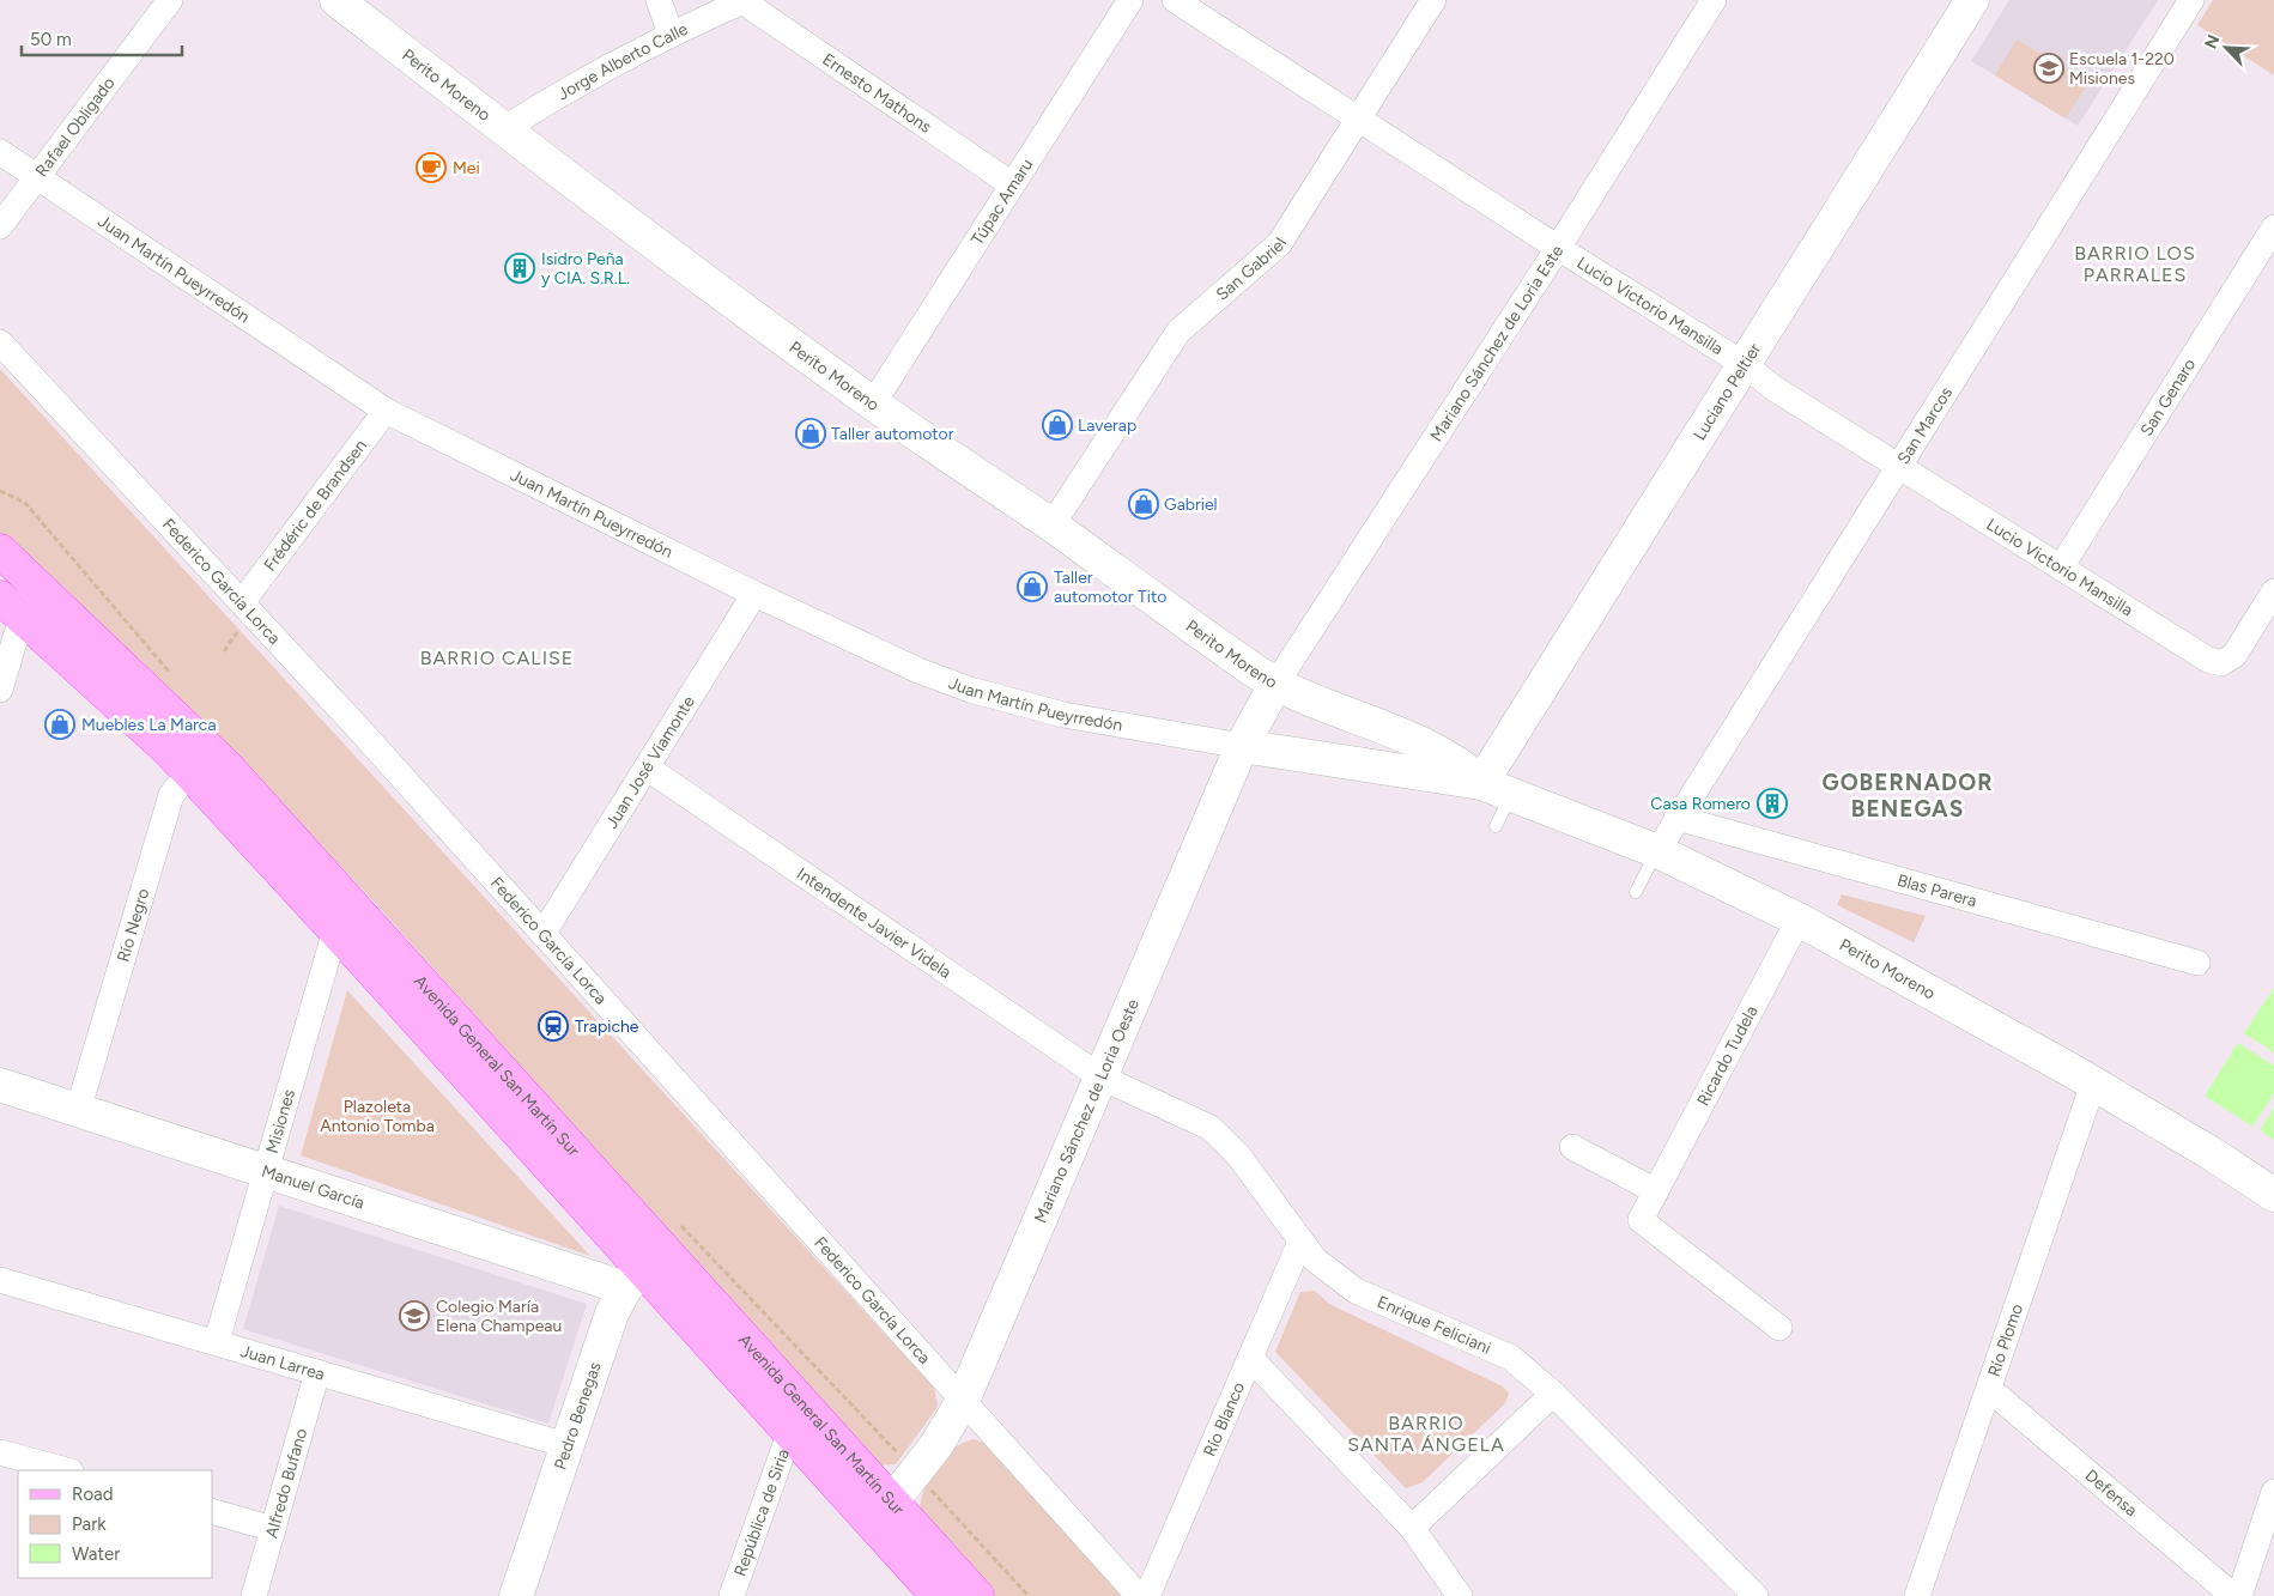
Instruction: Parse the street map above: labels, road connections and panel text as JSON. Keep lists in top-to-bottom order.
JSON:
{
  "streets": {
    "main road": ["Avenida General San Martín Sur"],
    "street": [
      "Jorge Alberto Calle",
      "Perito Moreno",
      "Ernesto Mathons",
      "Rafael Obligado",
      "Túpac Amaru",
      "San Gabriel",
      "Juan Martín Pueyrredón",
      "Lucio Victorio Mansilla",
      "Mariano Sánchez de Loria Este",
      "Luciano Peltier",
      "San Genaro",
      "San Marcos",
      "Frédéric de Brandsen",
      "Federico García Lorca",
      "Juan José Viamonte",
      "Blas Parera",
      "Intendente Javier Videla",
      "Río Negro",
      "Ricardo Tudela",
      "Mariano Sánchez de Loria Oeste",
      "Misiones",
      "Manuel García",
      "Enrique Feliciani",
      "Río Plomo",
      "Juan Larrea",
      "Pedro Benegas",
      "Río Blanco",
      "Alfredo Bufano",
      "Defensa",
      "República de Siria"
    ]
  },
  "crossings": [
    ["Jorge Alberto Calle", "Perito Moreno"],
    ["Jorge Alberto Calle", "Ernesto Mathons"],
    ["Perito Moreno", "Túpac Amaru"],
    ["Perito Moreno", "San Gabriel"],
    ["Perito Moreno", "Juan Martín Pueyrredón"],
    ["Perito Moreno", "Mariano Sánchez de Loria Este"],
    ["Perito Moreno", "Luciano Peltier"],
    ["Perito Moreno", "San Marcos"],
    ["Perito Moreno", "Ricardo Tudela"],
    ["Perito Moreno", "Mariano Sánchez de Loria Oeste"],
    ["Perito Moreno", "Río Plomo"],
    ["Ernesto Mathons", "Túpac Amaru"],
    ["Rafael Obligado", "Juan Martín Pueyrredón"],
    ["San Gabriel", "Lucio Victorio Mansilla"],
    ["Juan Martín Pueyrredón", "Frédéric de Brandsen"],
    ["Juan Martín Pueyrredón", "Juan José Viamonte"],
    ["Juan Martín Pueyrredón", "Mariano Sánchez de Loria Oeste"],
    ["Lucio Victorio Mansilla", "Mariano Sánchez de Loria Este"],
    ["Lucio Victorio Mansilla", "Luciano Peltier"],
    ["Lucio Victorio Mansilla", "San Genaro"],
    ["Lucio Victorio Mansilla", "San Marcos"],
    ["Mariano Sánchez de Loria Este", "Mariano Sánchez de Loria Oeste"],
    ["San Marcos", "Blas Parera"],
    ["Frédéric de Brandsen", "Federico García Lorca"],
    ["Federico García Lorca", "Juan José Viamonte"],
    ["Federico García Lorca", "Mariano Sánchez de Loria Oeste"],
    ["Juan José Viamonte", "Intendente Javier Videla"],
    ["Intendente Javier Videla", "Mariano Sánchez de Loria Oeste"],
    ["Intendente Javier Videla", "Enrique Feliciani"],
    ["Río Negro", "Avenida General San Martín Sur"],
    ["Río Negro", "Manuel García"],
    ["Avenida General San Martín Sur", "Mariano Sánchez de Loria Oeste"],
    ["Avenida General San Martín Sur", "Misiones"],
    ["Avenida General San Martín Sur", "Manuel García"],
    ["Avenida General San Martín Sur", "Pedro Benegas"],
    ["Avenida General San Martín Sur", "República de Siria"],
    ["Mariano Sánchez de Loria Oeste", "Enrique Feliciani"],
    ["Misiones", "Manuel García"],
    ["Misiones", "Juan Larrea"],
    ["Manuel García", "Pedro Benegas"],
    ["Enrique Feliciani", "Río Blanco"],
    ["Río Plomo", "Defensa"],
    ["Juan Larrea", "Pedro Benegas"],
    ["Juan Larrea", "Alfredo Bufano"]
  ],
  "districts": [
    "BARRIO LOS PARRALES",
    "BARRIO CALISE",
    "GOBERNADOR BENEGAS",
    "BARRIO SANTA ÁNGELA"
  ],
  "parks": ["Plazoleta Antonio Tomba"],
  "places": {
    "school or university": ["Escuela 1-220 Misiones", "Colegio María Elena Champeau"],
    "cafe": ["Mei"],
    "building": ["Isidro Peña y CIA. S.R.L.", "Casa Romero"],
    "shop": [
      "Laverap",
      "Taller automotor",
      "Gabriel",
      "Taller automotor Tito",
      "Muebles La Marca"
    ],
    "station": ["Trapiche"]
  },
  "legend": ["Road", "Park", "Water"],
  "scale_bar": "50 m",
  "north": "top left"
}
